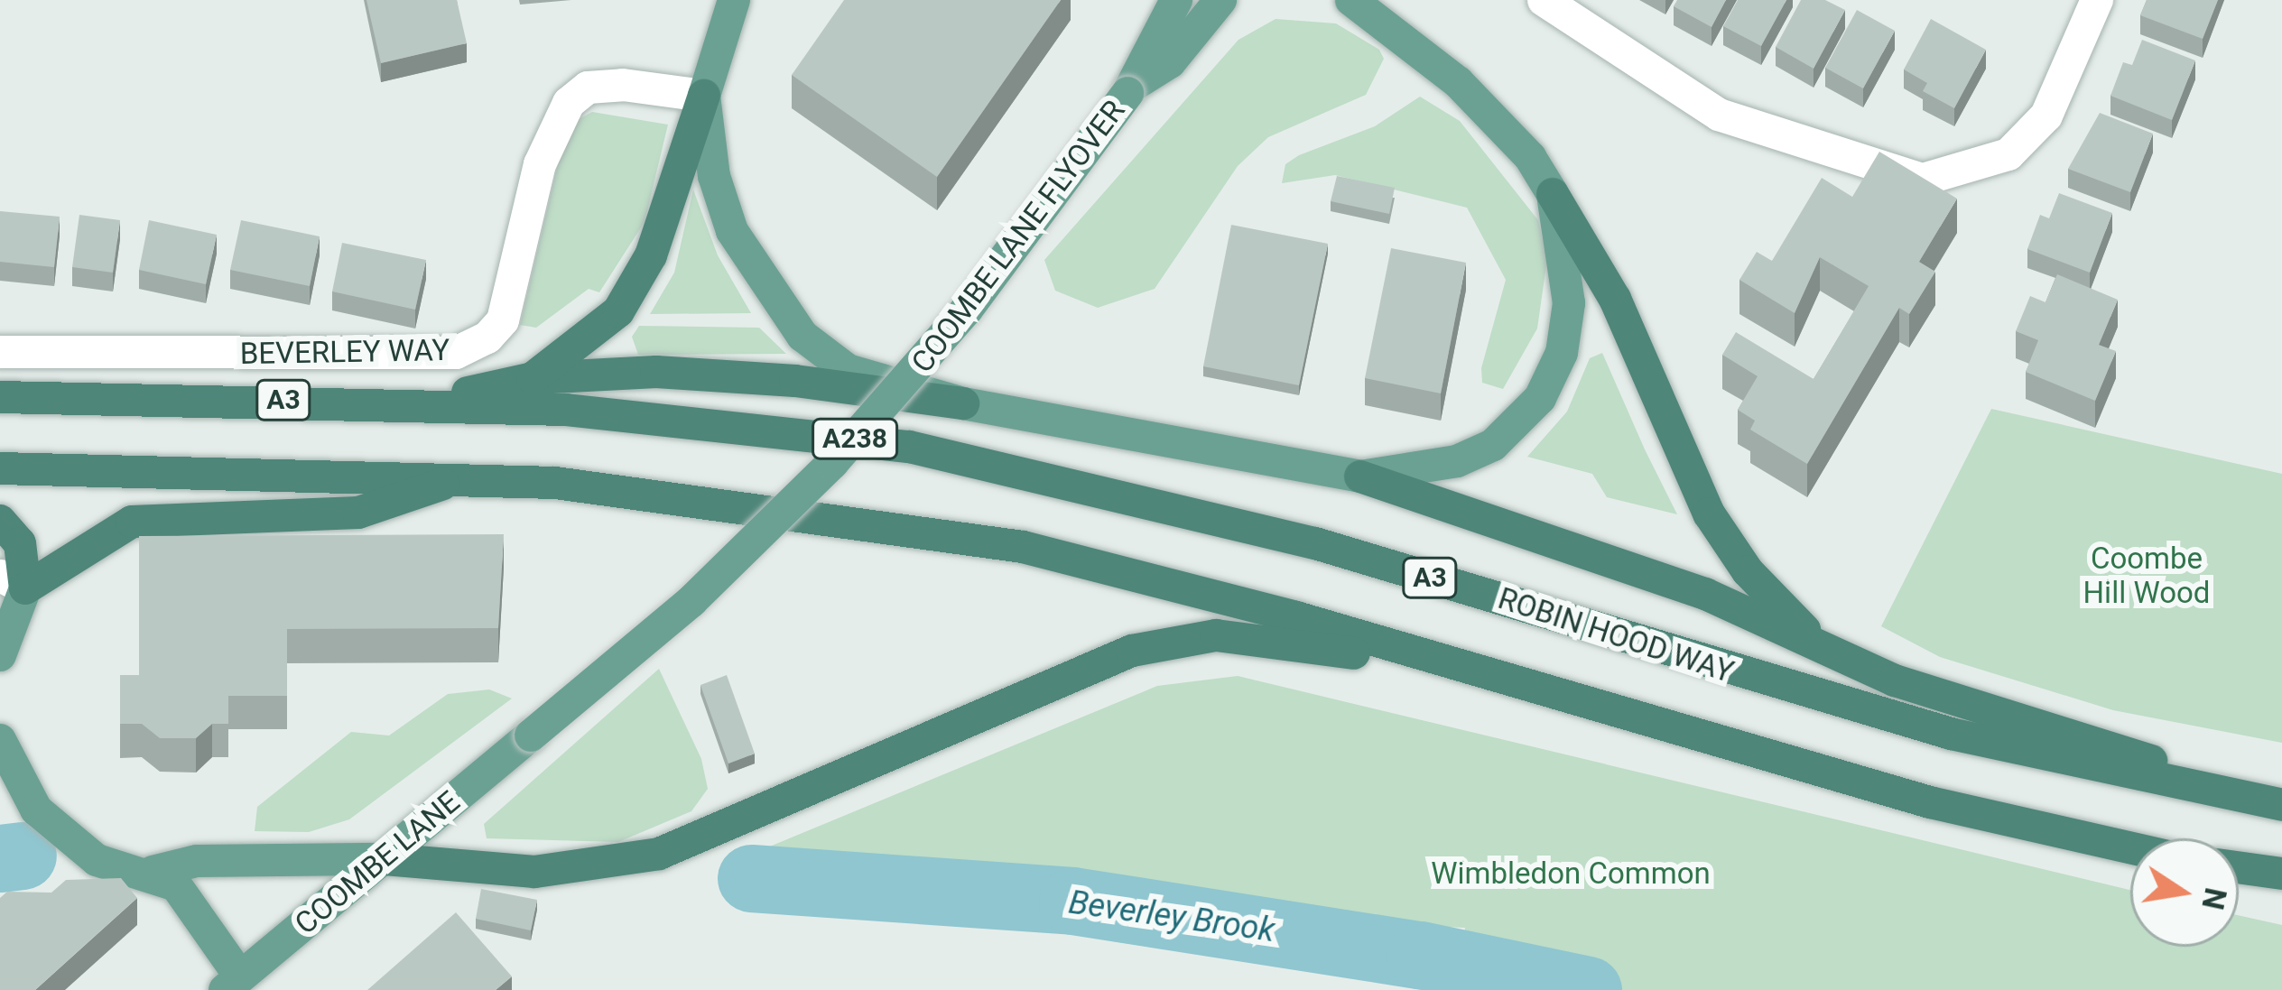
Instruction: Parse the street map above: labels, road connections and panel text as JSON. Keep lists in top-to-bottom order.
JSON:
{
  "streets": {
    "highway": ["BEVERLEY WAY", "A3", "ROBIN HOOD WAY"],
    "main road": ["COOMBE LANE FLYOVER", "A238", "COOMBE LANE"]
  },
  "crossings": [
    ["COOMBE LANE FLYOVER", "A238"],
    ["COOMBE LANE FLYOVER", "COOMBE LANE"],
    ["BEVERLEY WAY", "ROBIN HOOD WAY"]
  ],
  "water": ["Beverley Brook"],
  "parks": ["Coombe Hill Wood", "Wimbledon Common"],
  "north": "right"
}
